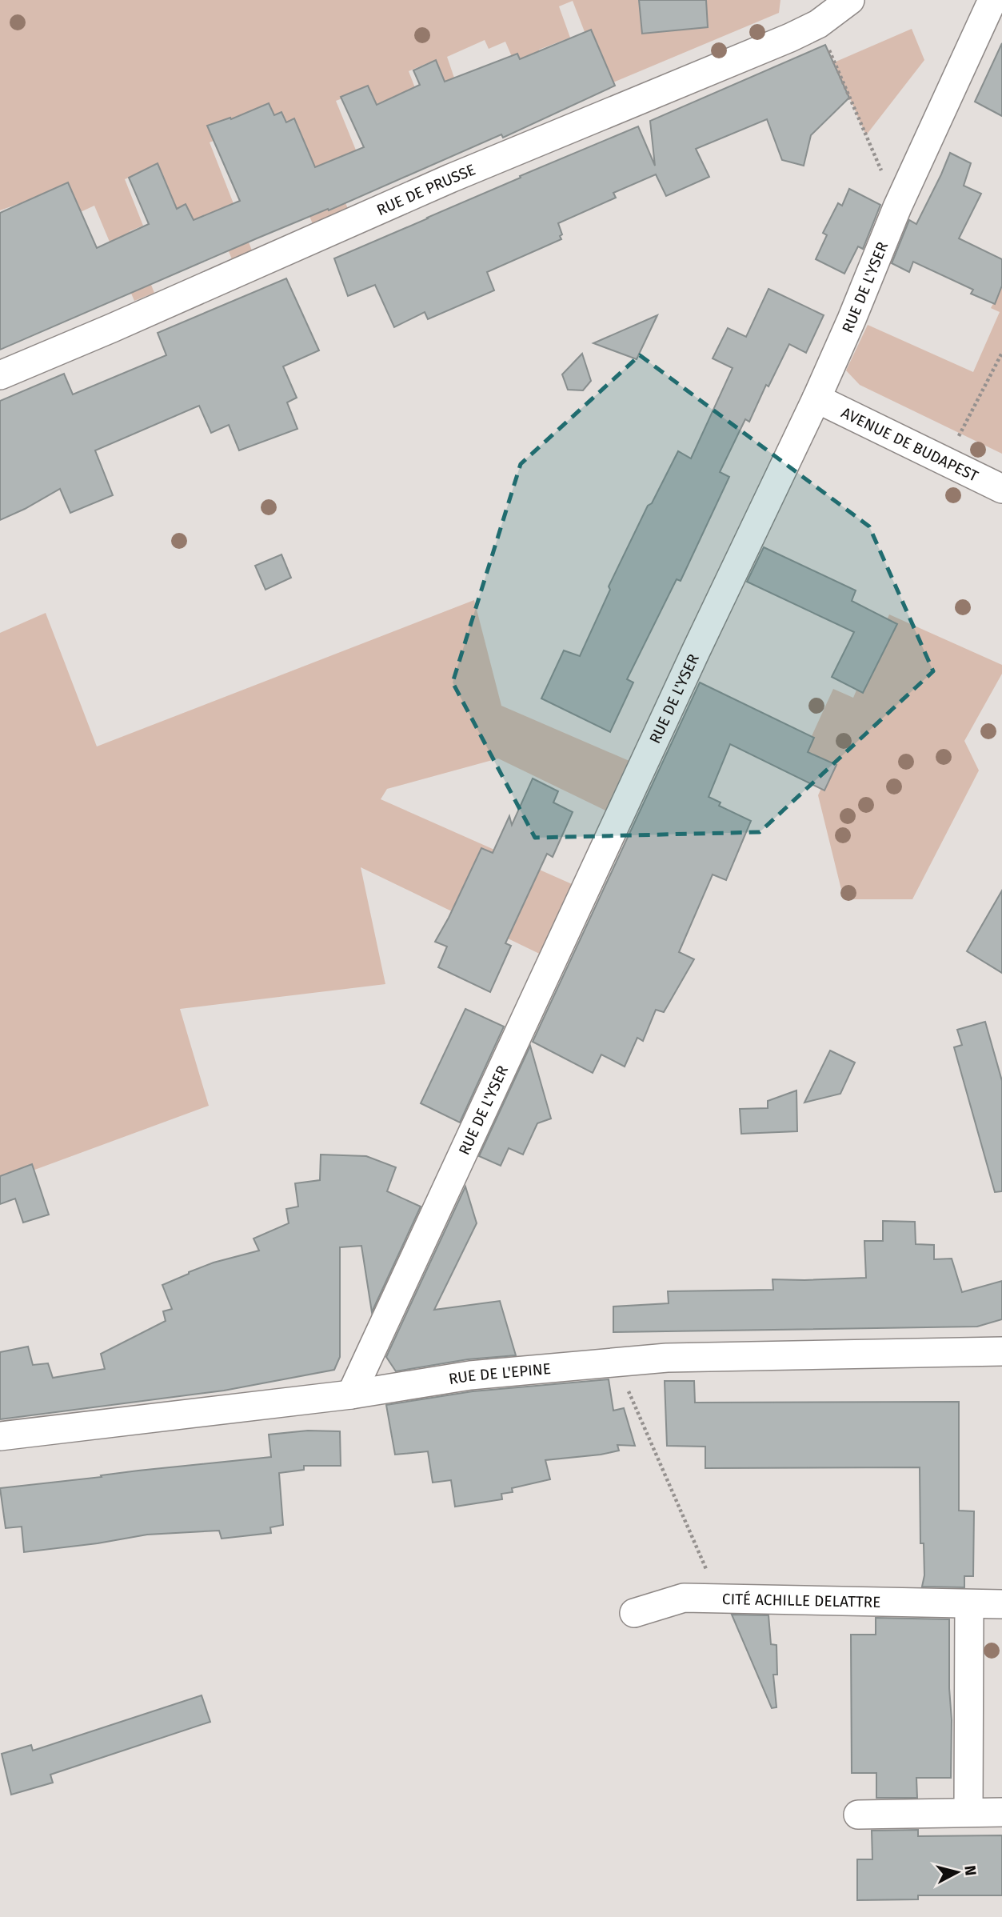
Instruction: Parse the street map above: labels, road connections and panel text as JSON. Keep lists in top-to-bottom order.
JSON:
{
  "streets": {
    "street": [
      "RUE DE PRUSSE",
      "RUE DE L'YSER",
      "AVENUE DE BUDAPEST",
      "RUE DE L'EPINE",
      "CITÉ ACHILLE DELATTRE"
    ]
  },
  "crossings": [
    ["RUE DE L'YSER", "AVENUE DE BUDAPEST"],
    ["RUE DE L'YSER", "RUE DE L'EPINE"]
  ],
  "north": "right"
}
